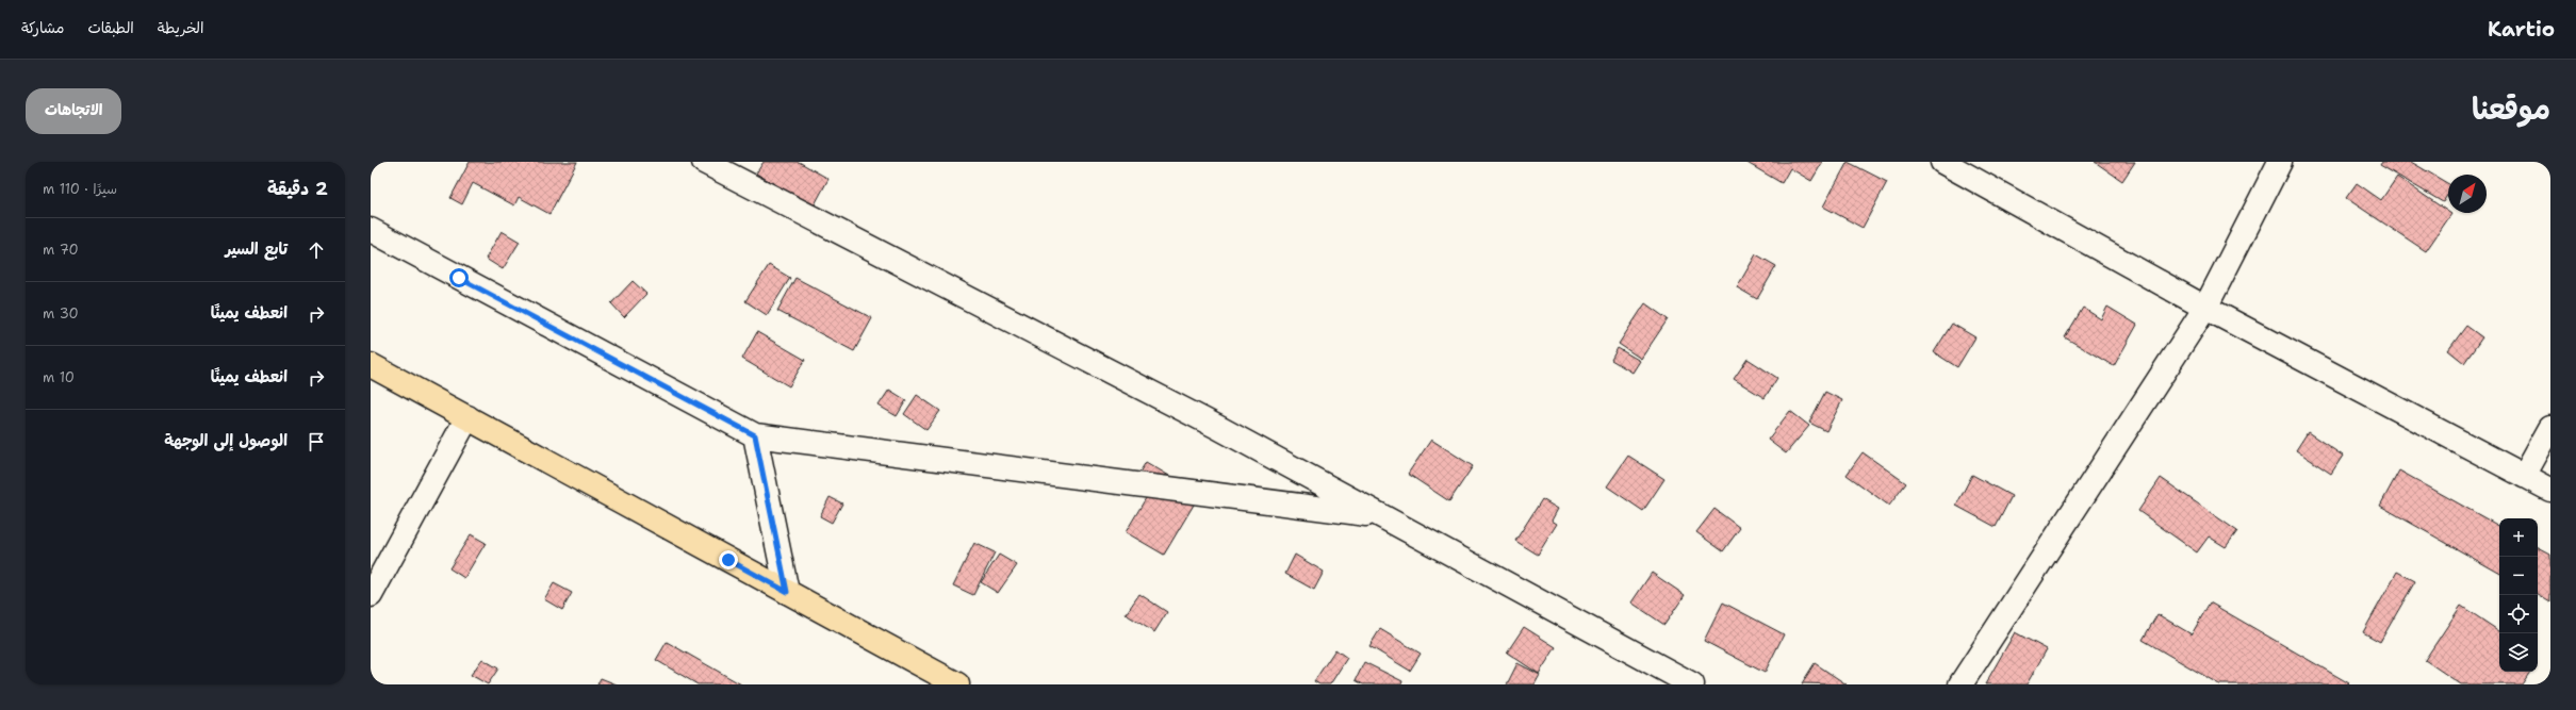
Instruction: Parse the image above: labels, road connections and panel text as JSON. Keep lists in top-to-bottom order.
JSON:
{
  "north": "top right",
  "page": {
    "header": "Kartio",
    "nav": ["الخريطة", "الطبقات", "مشاركة"],
    "title": "موقعنا",
    "buttons": "الاتجاهات",
    "heading": ["2 دقيقة", "سيرًا · 110 m"],
    "list": [
      ["تابع السير", "70 m"],
      ["انعطف يمينًا", "30 m"],
      ["انعطف يمينًا", "10 m"],
      "الوصول إلى الوجهة"
    ],
    "map_buttons": ["+", "−"]
  }
}
